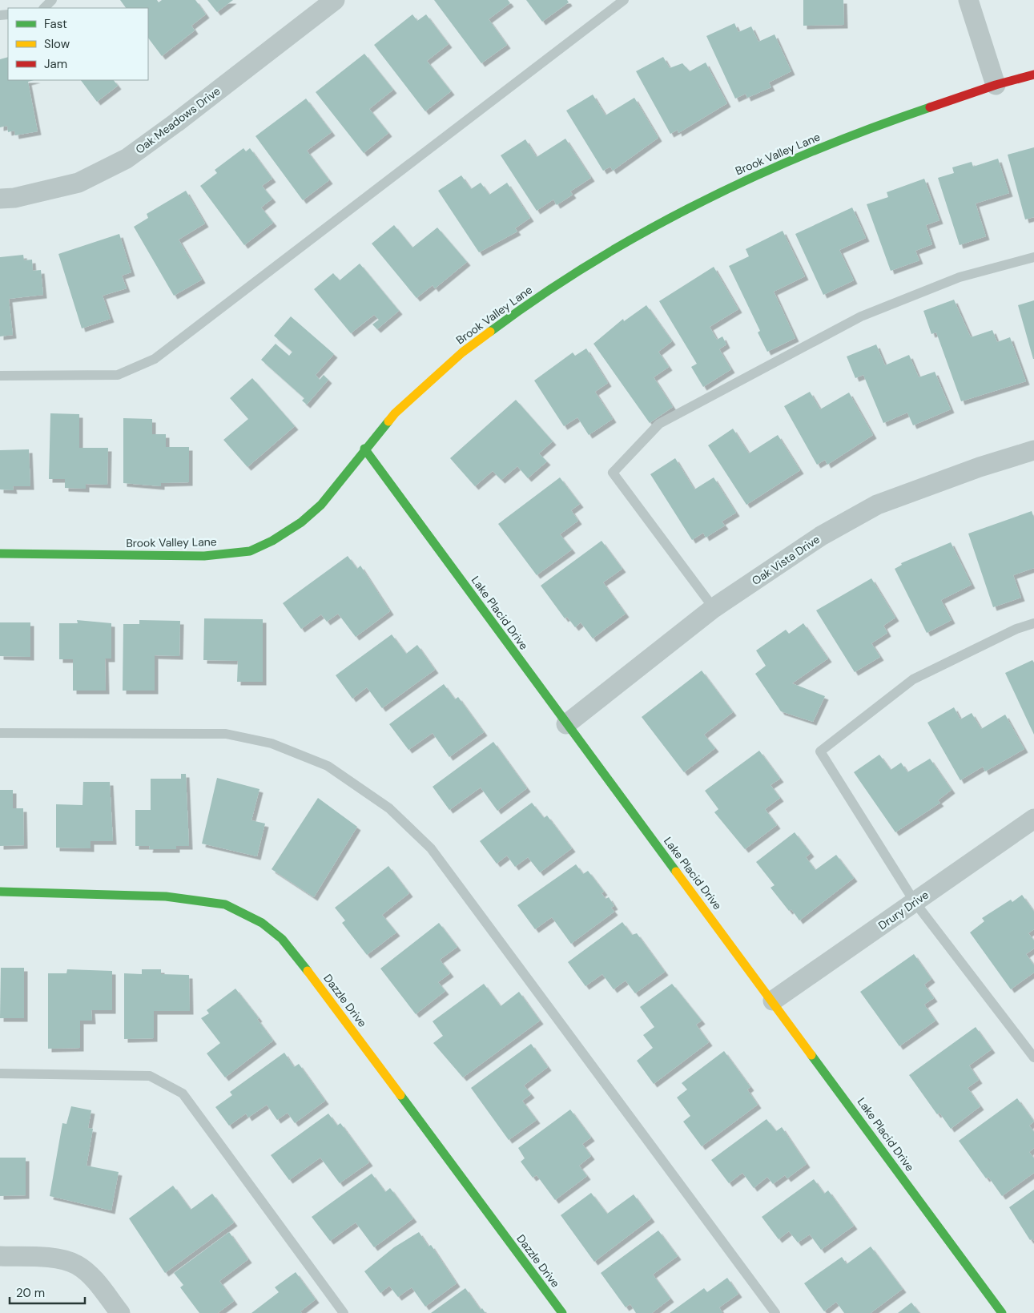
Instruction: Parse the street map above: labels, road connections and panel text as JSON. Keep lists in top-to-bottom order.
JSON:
{
  "streets": {
    "street": [
      "Oak Meadows Drive",
      "Brook Valley Lane",
      "Oak Vista Drive",
      "Lake Placid Drive",
      "Drury Drive",
      "Dazzle Drive"
    ]
  },
  "crossings": [
    ["Brook Valley Lane", "Lake Placid Drive"],
    ["Oak Vista Drive", "Lake Placid Drive"],
    ["Lake Placid Drive", "Drury Drive"]
  ],
  "legend": ["Fast", "Slow", "Jam"],
  "scale_bar": "20 m"
}
